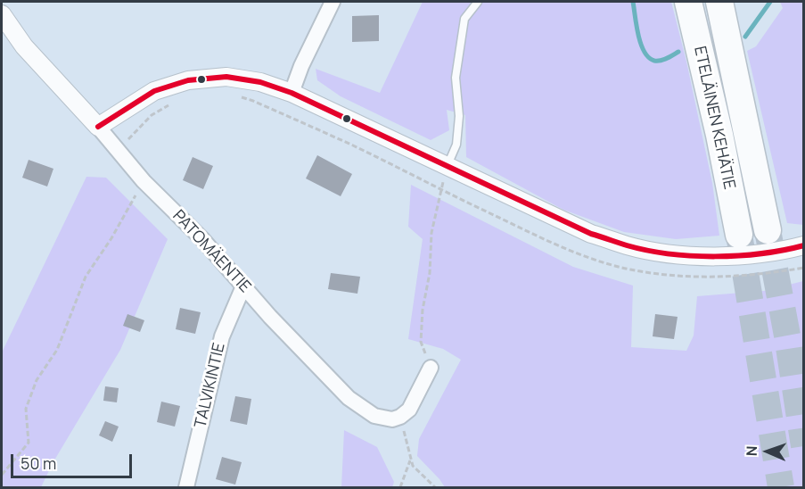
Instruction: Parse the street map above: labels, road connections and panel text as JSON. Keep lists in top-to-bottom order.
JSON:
{
  "streets": {
    "highway": ["ETELÄINEN KEHÄTIE"],
    "street": ["PATOMÄENTIE", "TALVIKINTIE"]
  },
  "crossings": [
    ["PATOMÄENTIE", "TALVIKINTIE"]
  ],
  "scale_bar": "50 m",
  "north": "left"
}
